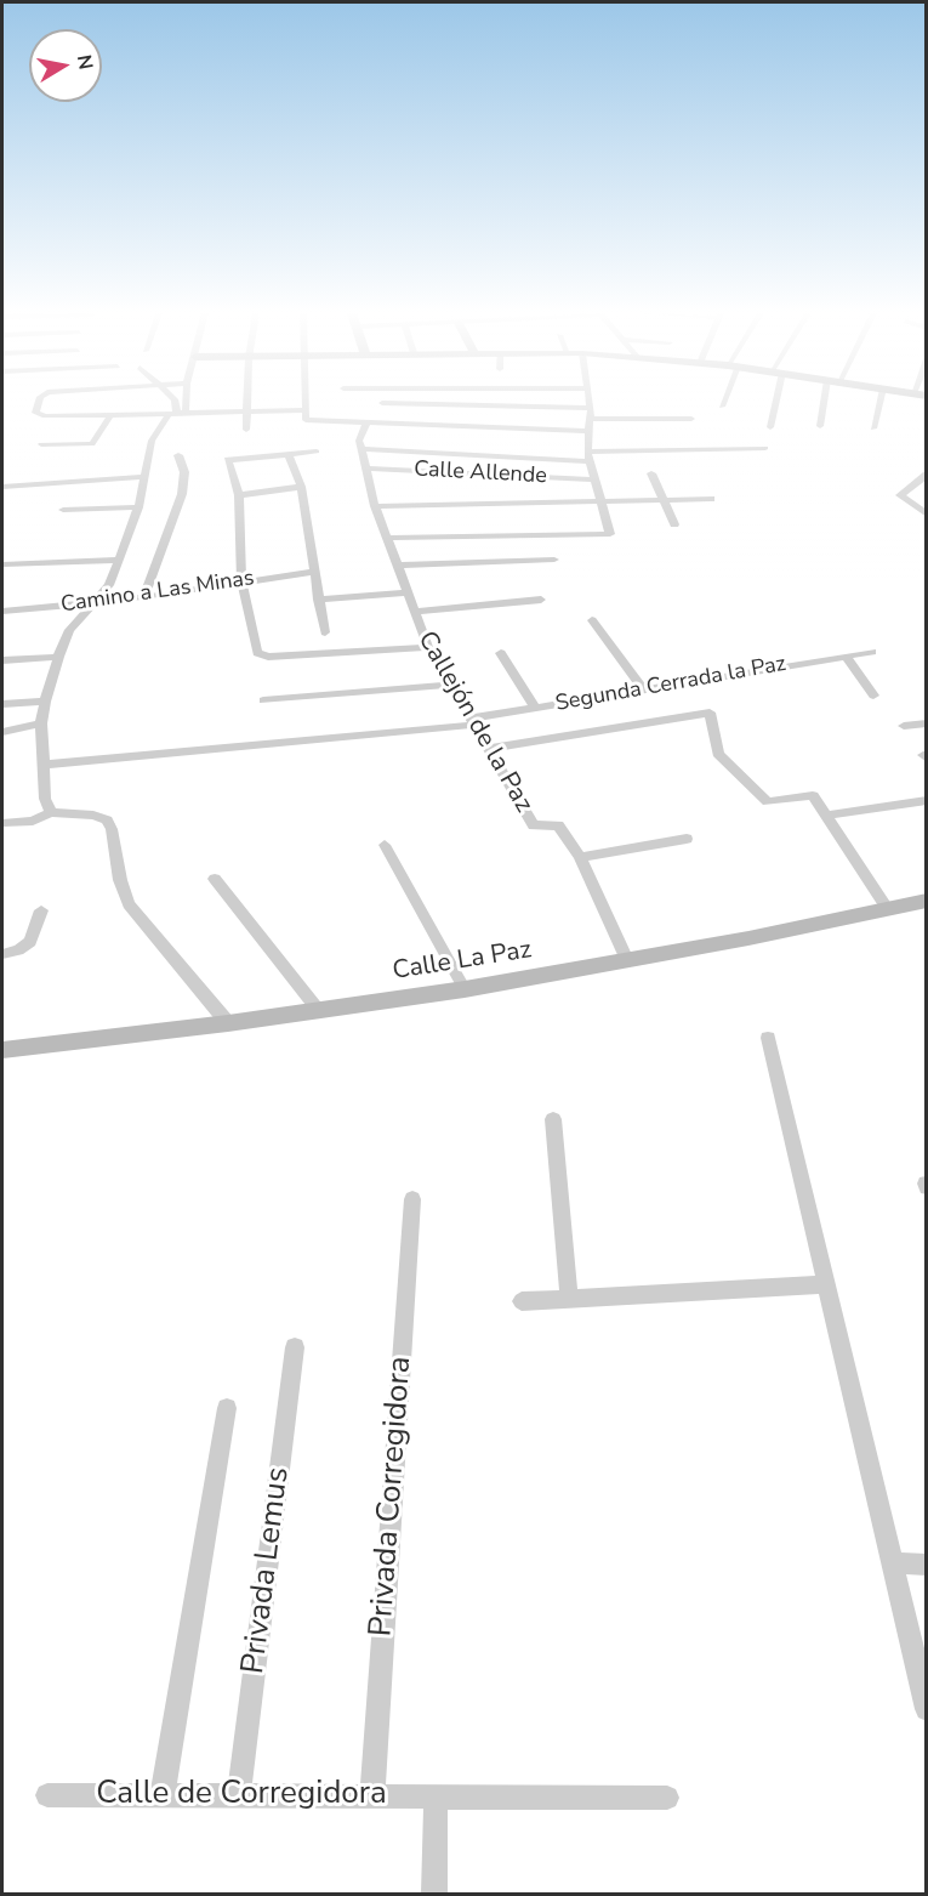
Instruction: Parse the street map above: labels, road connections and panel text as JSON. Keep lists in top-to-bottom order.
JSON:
{
  "streets": {
    "main road": ["Calle La Paz"],
    "street": [
      "Calle Allende",
      "Camino a Las Minas",
      "Segunda Cerrada la Paz",
      "Callejón de la Paz",
      "Privada Corregidora",
      "Privada Lemus",
      "Calle de Corregidora"
    ]
  },
  "crossings": [
    ["Calle Allende", "Callejón de la Paz"],
    ["Segunda Cerrada la Paz", "Callejón de la Paz"],
    ["Callejón de la Paz", "Calle La Paz"],
    ["Privada Corregidora", "Calle de Corregidora"],
    ["Privada Lemus", "Calle de Corregidora"]
  ],
  "north": "right"
}
